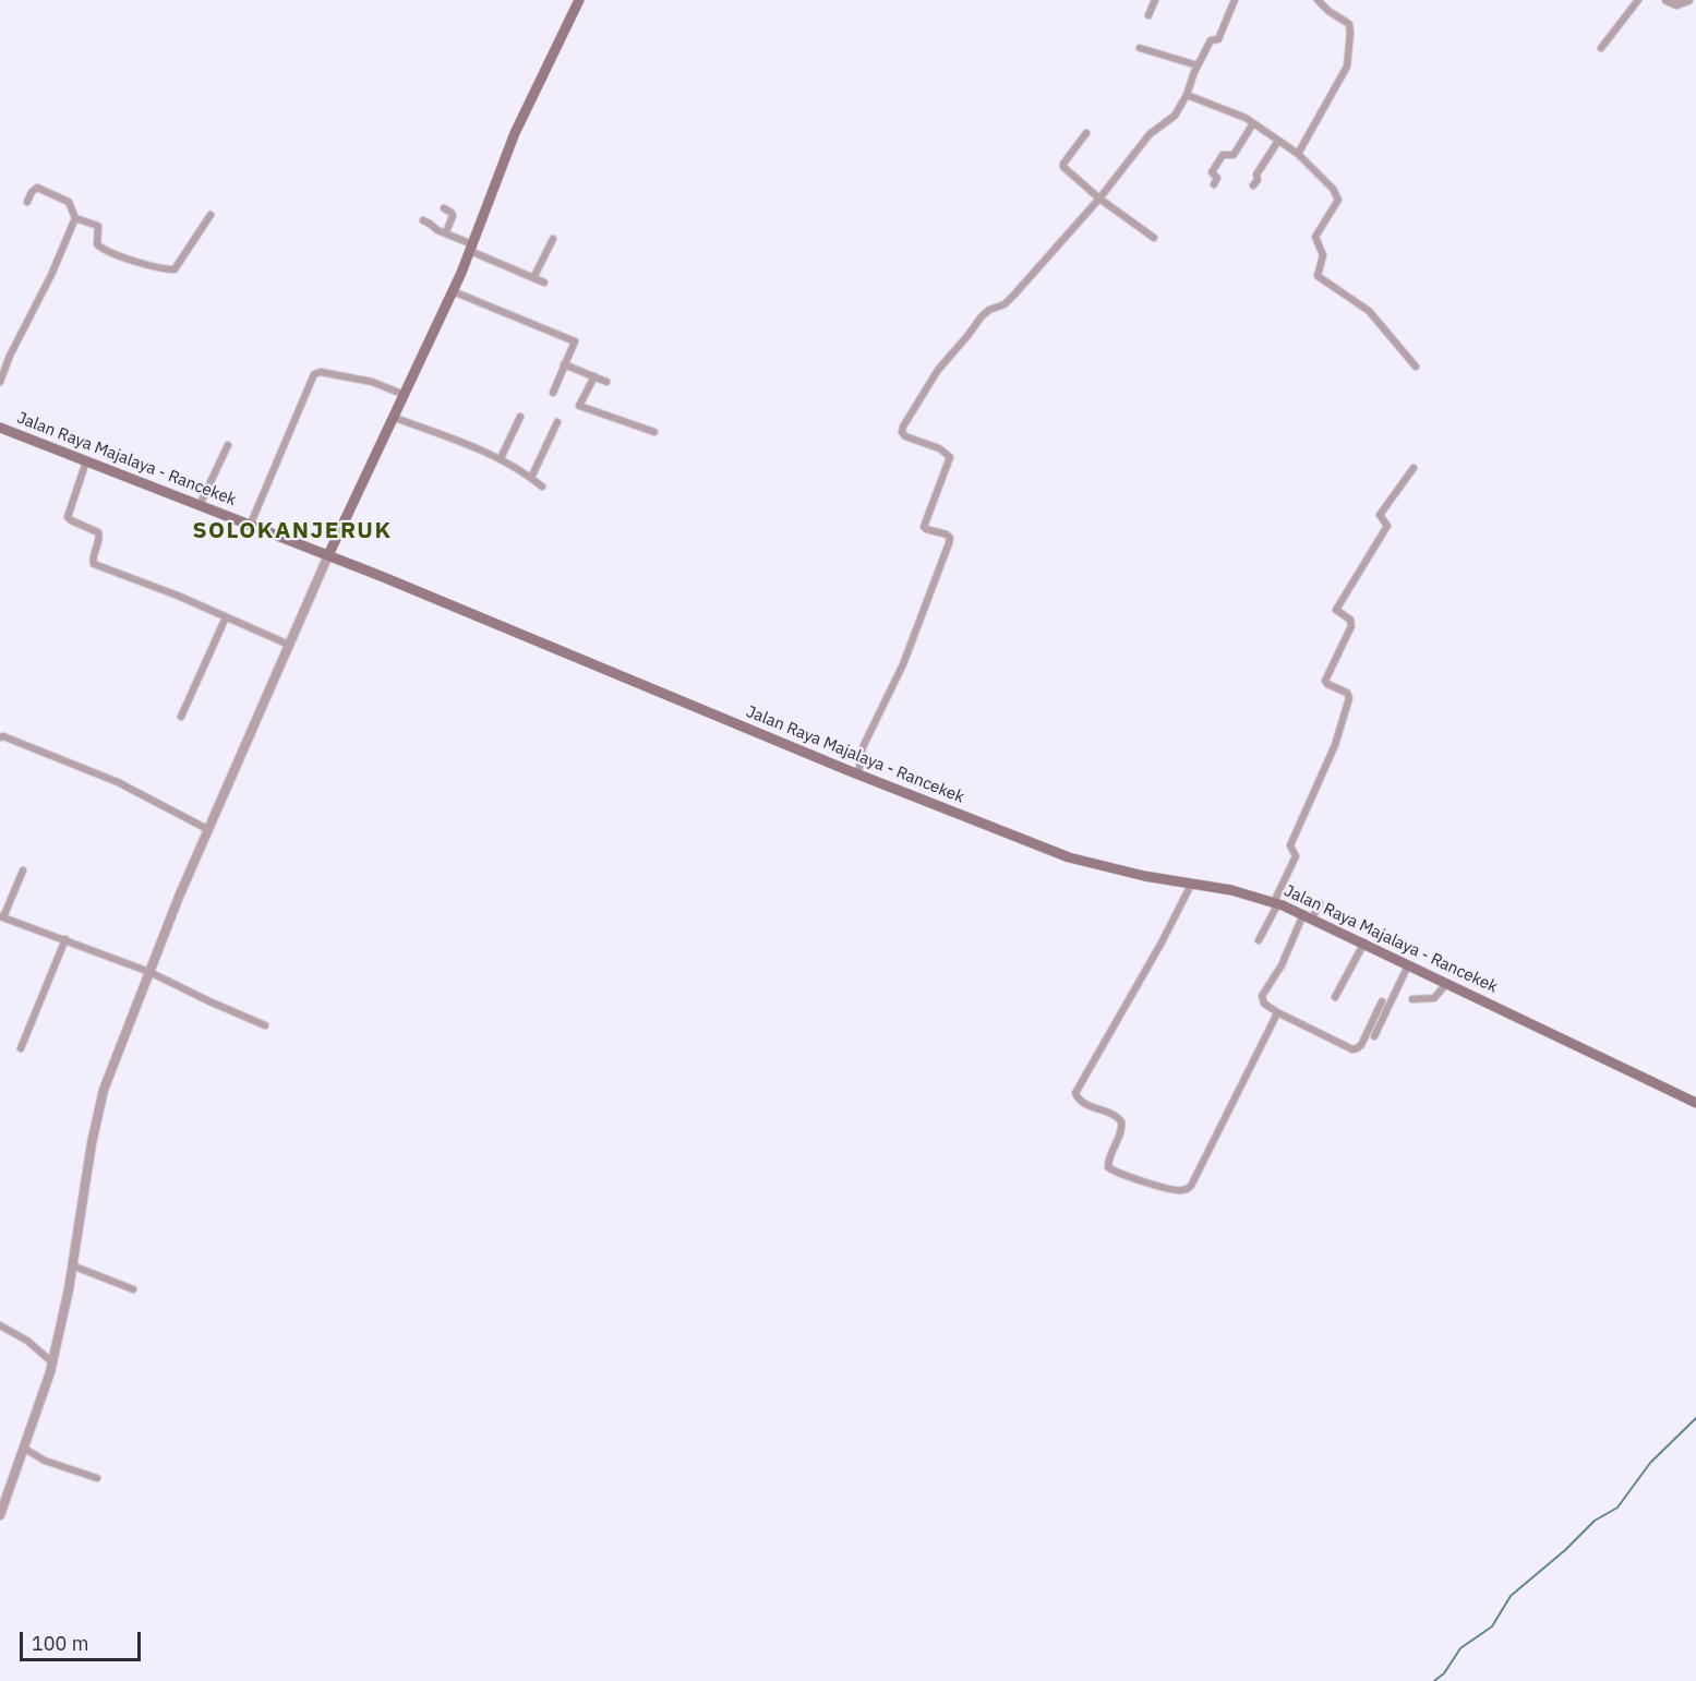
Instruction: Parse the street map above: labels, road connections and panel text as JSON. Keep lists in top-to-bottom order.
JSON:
{
  "streets": {
    "main road": ["Jalan Raya Majalaya - Rancekek"]
  },
  "districts": ["SOLOKANJERUK"],
  "scale_bar": "100 m"
}
